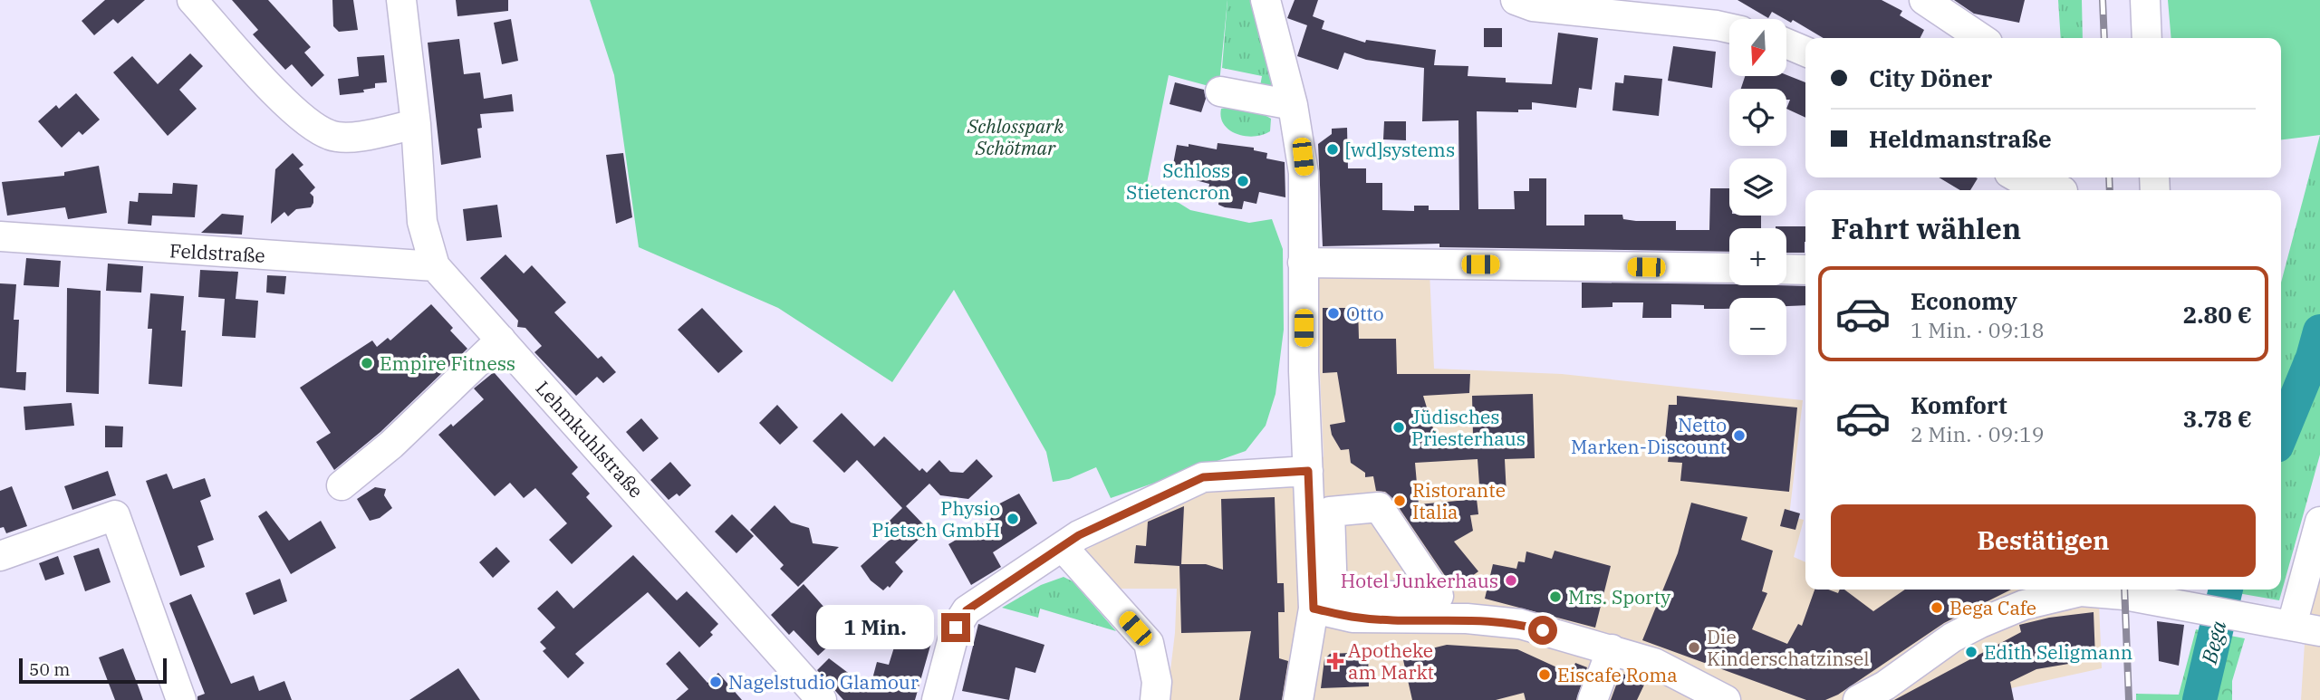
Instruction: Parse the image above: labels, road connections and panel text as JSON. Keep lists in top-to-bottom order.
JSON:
{
  "streets": {
    "street": ["Feldstraße", "Lehmkuhlstraße"]
  },
  "crossings": [
    ["Feldstraße", "Lehmkuhlstraße"]
  ],
  "water": ["Bega"],
  "parks": ["Schlosspark Schötmar"],
  "places": {
    "other": [
      "[wd]systems",
      "Schloss Stietencron",
      "Otto",
      "Empire Fitness",
      "Jüdisches Priesterhaus",
      "Netto Marken-Discount",
      "Ristorante Italia",
      "Physio Pietsch GmbH",
      "Hotel Junkerhaus",
      "Mrs. Sporty",
      "Bega Cafe",
      "Die Kinderschatzinsel",
      "Edith Seligmann",
      "Eiscafe Roma",
      "Nagelstudio Glamour"
    ],
    "health": ["Apotheke am Markt"]
  },
  "scale_bar": "50 m",
  "north": "bottom",
  "page": {
    "map_buttons": ["+", "−"],
    "banner": ["City Döner", "Heldmanstraße"],
    "heading": "Fahrt wählen",
    "list": [
      {
        "name": "Economy",
        "note": "1 Min. · 09:18",
        "value": "2.80 €"
      },
      {
        "name": "Komfort",
        "note": "2 Min. · 09:19",
        "value": "3.78 €"
      }
    ],
    "buttons": "Bestätigen",
    "bubble": "1 Min.",
    "scale": "50 m"
  }
}
